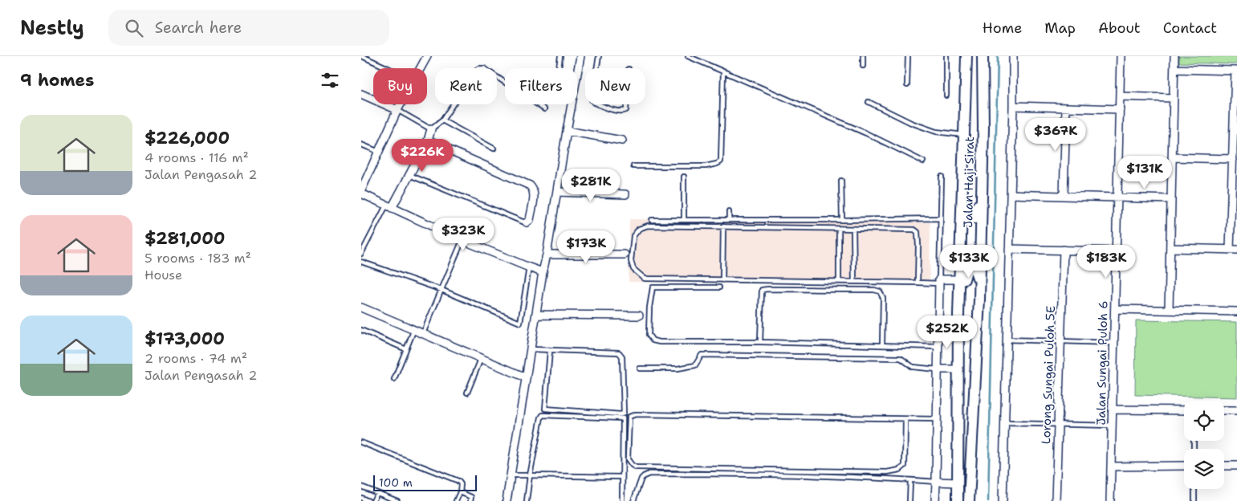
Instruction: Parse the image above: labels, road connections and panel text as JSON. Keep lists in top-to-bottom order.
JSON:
{
  "streets": {
    "main road": ["Jalan Haji Sirat"],
    "street": ["Jalan Sungai Puloh 6", "Lorong Sungai Puloh 5E"]
  },
  "scale_bar": "100 m",
  "page": {
    "header": "Nestly",
    "search": "Search here",
    "nav": [
      "Home",
      "Map",
      "About",
      "Contact"
    ],
    "heading": "9 homes",
    "chip": [
      "Buy",
      "Rent",
      "Filters",
      "New"
    ],
    "list": [
      {
        "name": "$226,000",
        "note": "4 rooms · 116 m² · Jalan Pengasah 2"
      },
      {
        "name": "$281,000",
        "note": "5 rooms · 183 m² · House"
      },
      {
        "name": "$173,000",
        "note": "2 rooms · 74 m² · Jalan Pengasah 2"
      }
    ],
    "price": [
      "$367K",
      "$226K",
      "$131K",
      "$281K",
      "$323K",
      "$173K",
      "$133K",
      "$183K",
      "$252K"
    ],
    "scale": "100 m"
  }
}
